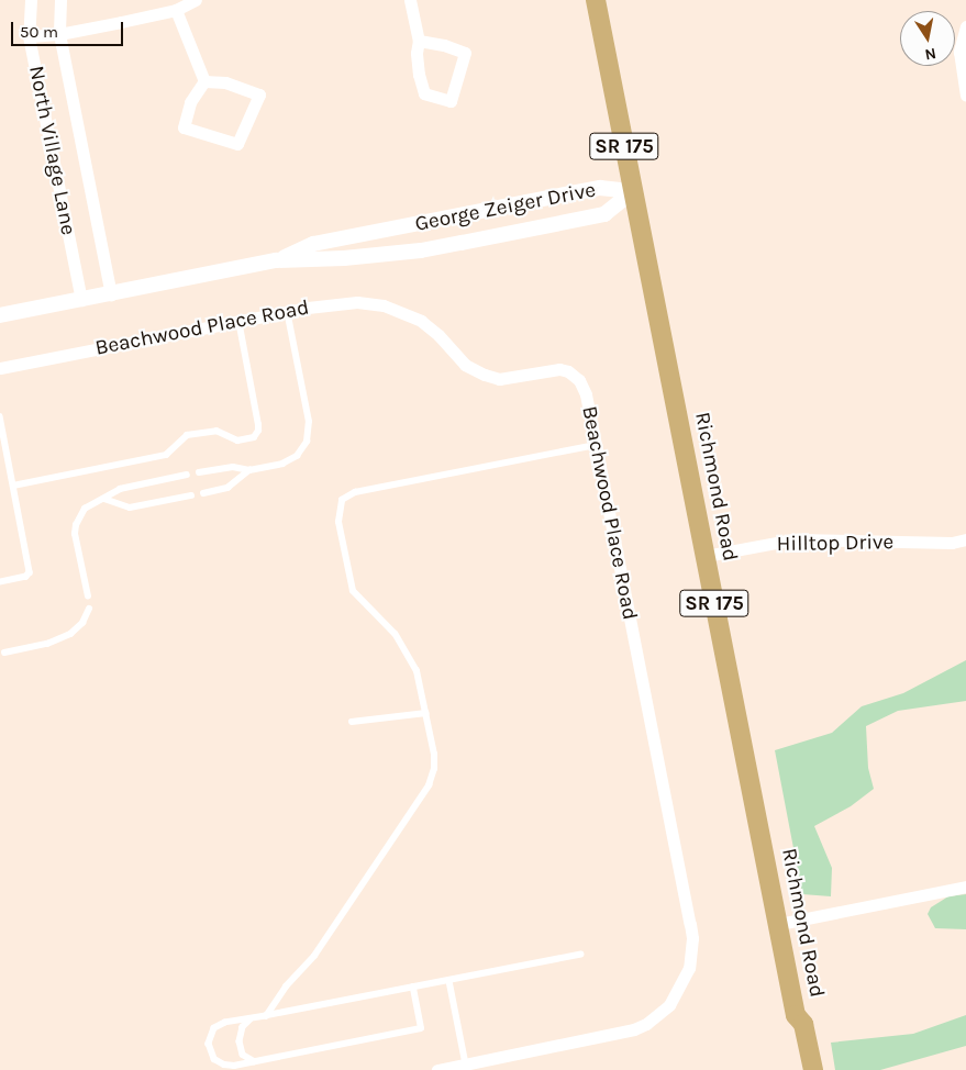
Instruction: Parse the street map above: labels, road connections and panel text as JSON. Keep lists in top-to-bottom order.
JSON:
{
  "streets": {
    "main road": ["SR 175", "Richmond Road"],
    "street": [
      "North Village Lane",
      "George Zeiger Drive",
      "Beachwood Place Road",
      "Hilltop Drive"
    ]
  },
  "crossings": [
    ["North Village Lane", "George Zeiger Drive"],
    ["George Zeiger Drive", "Richmond Road"],
    ["Richmond Road", "Hilltop Drive"]
  ],
  "scale_bar": "50 m",
  "north": "bottom"
}
